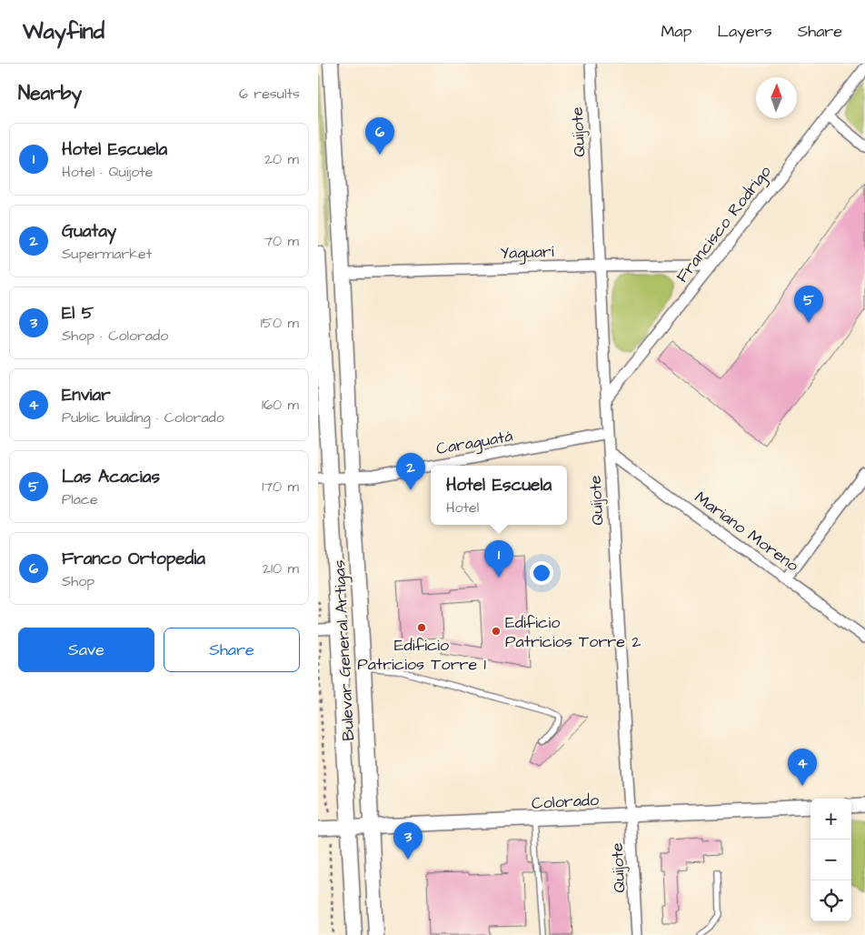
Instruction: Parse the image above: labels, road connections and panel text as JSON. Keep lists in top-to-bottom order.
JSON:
{
  "streets": {
    "main road": ["Bulevar General Artigas"],
    "street": [
      "Quijote",
      "Francisco Rodrigo",
      "Yaguarí",
      "Caraguatá",
      "Mariano Moreno",
      "Colorado"
    ]
  },
  "crossings": [
    ["Quijote", "Francisco Rodrigo"],
    ["Quijote", "Yaguarí"],
    ["Quijote", "Caraguatá"],
    ["Quijote", "Mariano Moreno"],
    ["Quijote", "Colorado"],
    ["Francisco Rodrigo", "Yaguarí"],
    ["Yaguarí", "Bulevar General Artigas"],
    ["Caraguatá", "Bulevar General Artigas"],
    ["Bulevar General Artigas", "Colorado"]
  ],
  "places": ["Edificio Patricios Torre 1", "Edificio Patricios Torre 2"],
  "north": "top",
  "page": {
    "header": "Wayfind",
    "nav": ["Map", "Layers", "Share"],
    "heading": ["Nearby", "6 results"],
    "pins": [
      "6",
      "5",
      "2",
      "1",
      "4",
      "3"
    ],
    "list": [
      {
        "mark": "1",
        "name": "Hotel Escuela",
        "note": "Hotel · Quijote",
        "value": "20 m"
      },
      {
        "mark": "2",
        "name": "Guatay",
        "note": "Supermarket",
        "value": "70 m"
      },
      {
        "mark": "3",
        "name": "El 5",
        "note": "Shop · Colorado",
        "value": "150 m"
      },
      {
        "mark": "4",
        "name": "Enviar",
        "note": "Public building · Colorado",
        "value": "160 m"
      },
      {
        "mark": "5",
        "name": "Las Acacias",
        "note": "Place",
        "value": "170 m"
      },
      {
        "mark": "6",
        "name": "Franco Ortopedia",
        "note": "Shop",
        "value": "210 m"
      }
    ],
    "popup": ["Hotel Escuela", "Hotel"],
    "buttons": ["Save", "Share"],
    "map_buttons": ["+", "−"]
  }
}
